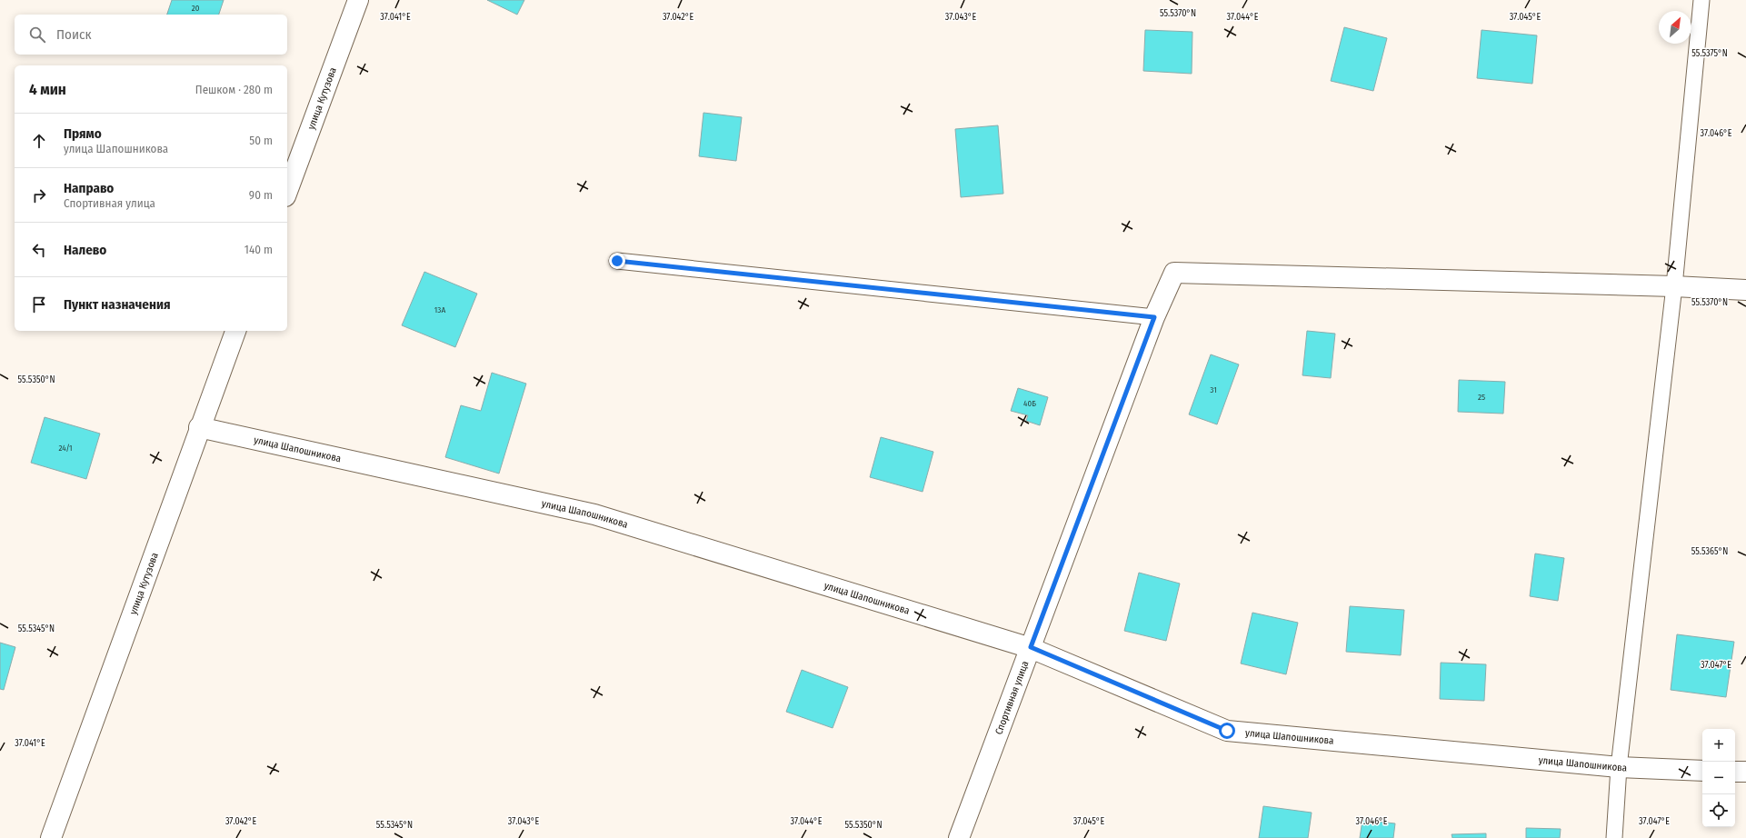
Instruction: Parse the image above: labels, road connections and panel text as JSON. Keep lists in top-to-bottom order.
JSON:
{
  "streets": {
    "street": ["улица Кутузова", "улица Шапошникова", "Спортивная улица"]
  },
  "crossings": [
    ["улица Кутузова", "улица Шапошникова"],
    ["улица Шапошникова", "Спортивная улица"]
  ],
  "house_numbers": [
    "20",
    "13А",
    "31",
    "25",
    "40Б",
    "24/1"
  ],
  "north": "top right",
  "page": {
    "search": "Поиск",
    "heading": ["4 мин", "Пешком · 280 m"],
    "list": [
      ["Прямо", "улица Шапошникова", "50 m"],
      ["Направо", "Спортивная улица", "90 m"],
      ["Налево", "140 m"],
      "Пункт назначения"
    ],
    "map_buttons": ["+", "−"]
  },
  "coordinates": [
    "55.5370°N",
    "37.041°E",
    "37.042°E",
    "37.043°E",
    "37.044°E",
    "37.045°E",
    "55.5375°N",
    "37.046°E",
    "55.5350°N",
    "55.5365°N",
    "55.5345°N",
    "37.047°E"
  ]
}
